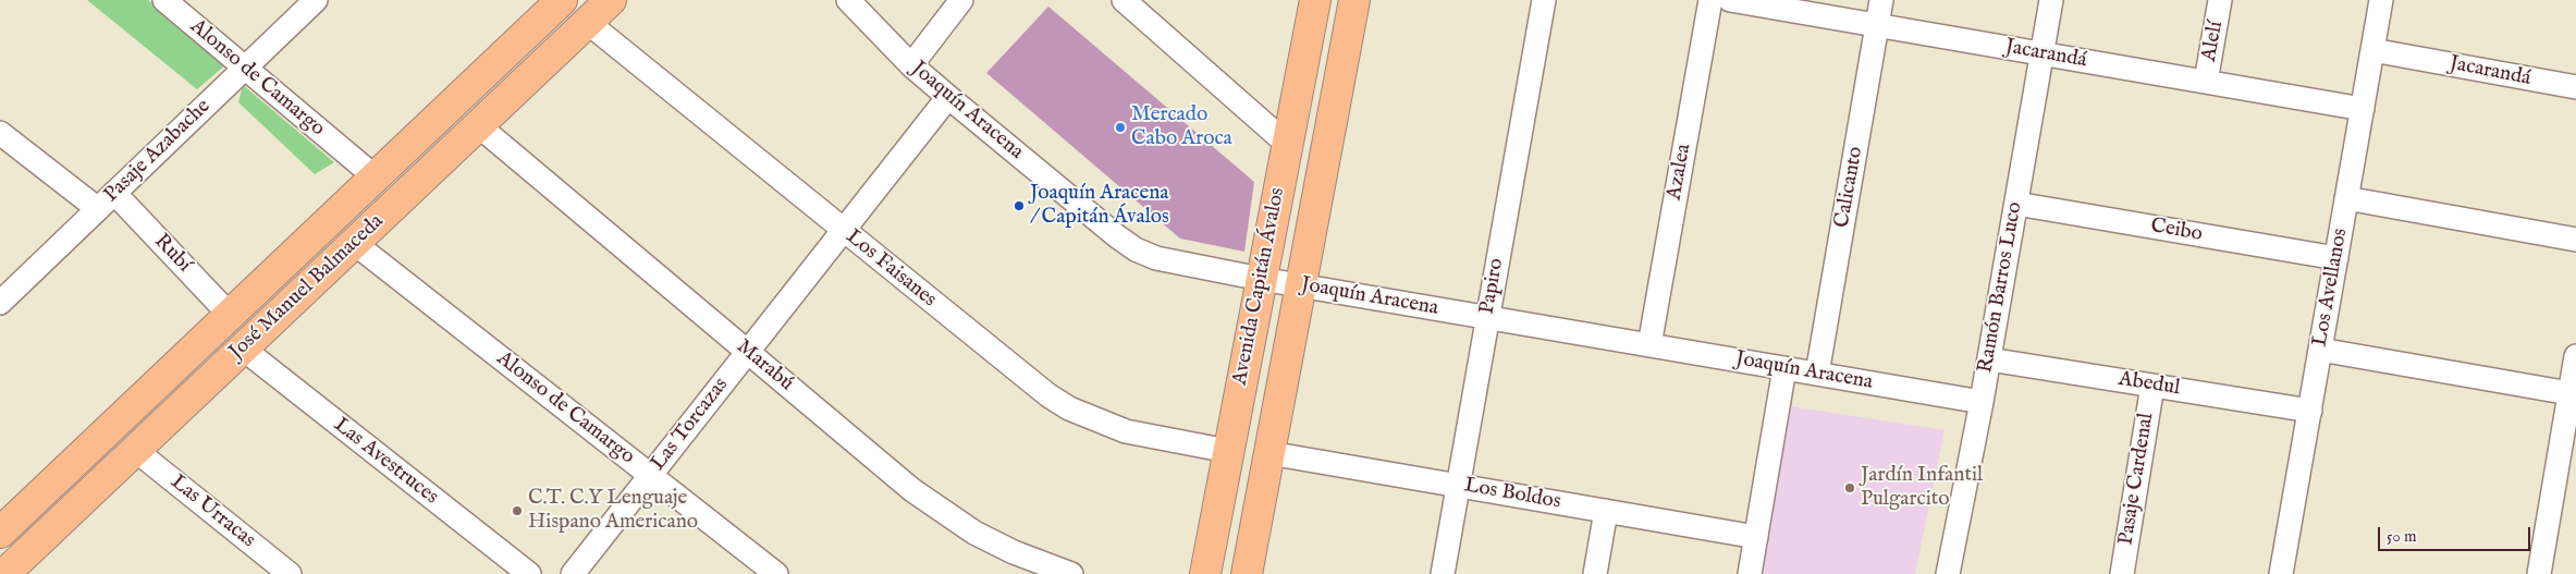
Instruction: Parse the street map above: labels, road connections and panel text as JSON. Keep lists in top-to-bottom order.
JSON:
{
  "streets": {
    "main road": ["Avenida Capitán Ávalos", "José Manuel Balmaceda"],
    "street": [
      "Alelí",
      "Jacarandá",
      "Alonso de Camargo",
      "Joaquín Aracena",
      "Pasaje Azabache",
      "Azalea",
      "Calicanto",
      "Ceibo",
      "Rubí",
      "Los Faisanes",
      "Papiro",
      "Ramón Barros Luco",
      "Los Avellanos",
      "Marabú",
      "Abedul",
      "Las Torcazas",
      "Las Avestruces",
      "Pasaje Cardenal",
      "Los Boldos",
      "Las Urracas"
    ]
  },
  "crossings": [
    ["Alelí", "Jacarandá"],
    ["Jacarandá", "Calicanto"],
    ["Jacarandá", "Ramón Barros Luco"],
    ["Jacarandá", "Los Avellanos"],
    ["Alonso de Camargo", "Pasaje Azabache"],
    ["Alonso de Camargo", "José Manuel Balmaceda"],
    ["Alonso de Camargo", "Las Torcazas"],
    ["Joaquín Aracena", "Azalea"],
    ["Joaquín Aracena", "Calicanto"],
    ["Joaquín Aracena", "Avenida Capitán Ávalos"],
    ["Joaquín Aracena", "Papiro"],
    ["Joaquín Aracena", "Ramón Barros Luco"],
    ["Joaquín Aracena", "Las Torcazas"],
    ["Pasaje Azabache", "Rubí"],
    ["Ceibo", "Ramón Barros Luco"],
    ["Ceibo", "Los Avellanos"],
    ["Rubí", "José Manuel Balmaceda"],
    ["Los Faisanes", "Avenida Capitán Ávalos"],
    ["Los Faisanes", "José Manuel Balmaceda"],
    ["Los Faisanes", "Las Torcazas"],
    ["Avenida Capitán Ávalos", "Los Boldos"],
    ["Papiro", "Los Boldos"],
    ["José Manuel Balmaceda", "Marabú"],
    ["José Manuel Balmaceda", "Las Avestruces"],
    ["José Manuel Balmaceda", "Las Urracas"],
    ["Ramón Barros Luco", "Abedul"],
    ["Los Avellanos", "Abedul"],
    ["Marabú", "Las Torcazas"],
    ["Abedul", "Pasaje Cardenal"]
  ],
  "places": [
    "Mercado Cabo Aroca",
    "Joaquín Aracena / Capitán Ávalos",
    "Jardín Infantil Pulgarcito",
    "C.T. C.Y Lenguaje Hispano Americano"
  ],
  "scale_bar": "50 m"
}
